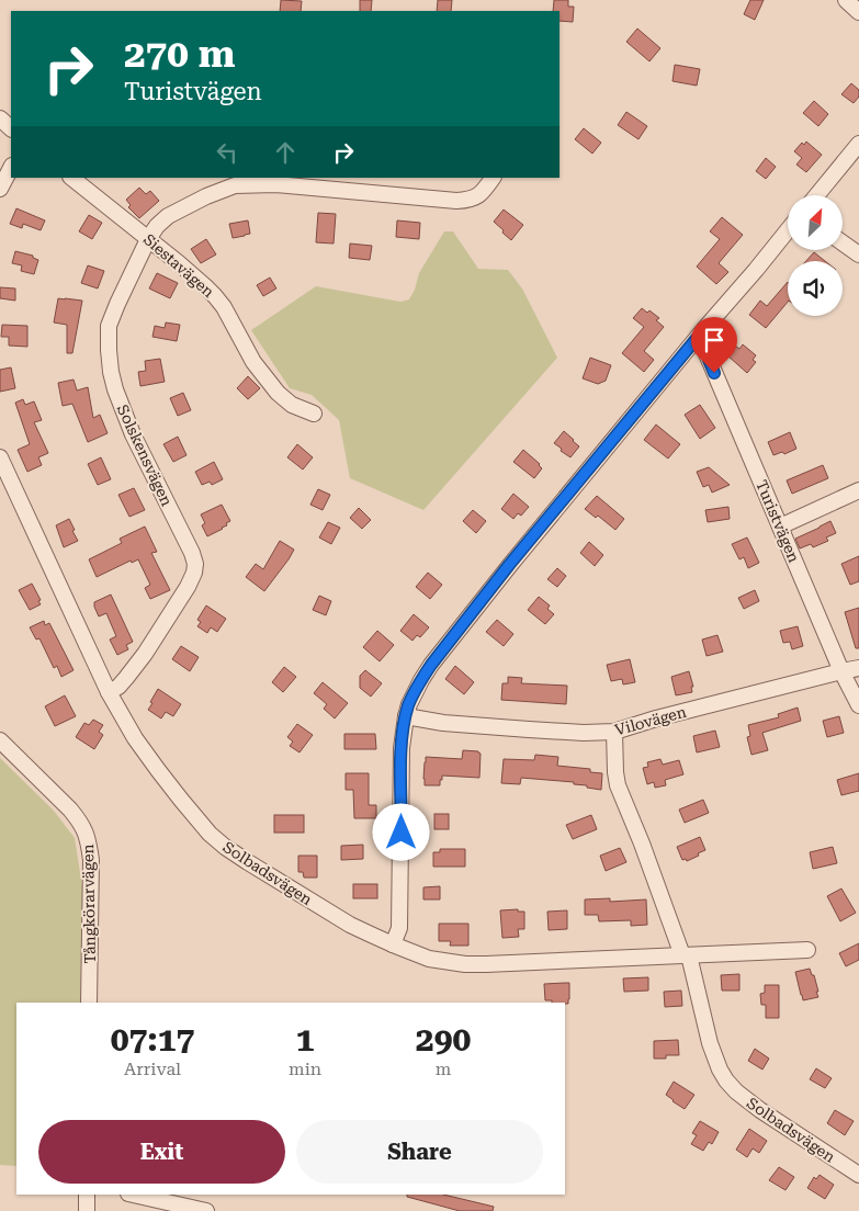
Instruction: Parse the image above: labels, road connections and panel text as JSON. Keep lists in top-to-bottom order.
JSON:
{
  "streets": {
    "street": [
      "Siestavägen",
      "Solskensvägen",
      "Turistvägen",
      "Vilovägen",
      "Solbadsvägen",
      "Tångkörarvägen"
    ]
  },
  "crossings": [
    ["Siestavägen", "Solskensvägen"],
    ["Solskensvägen", "Solbadsvägen"],
    ["Turistvägen", "Vilovägen"],
    ["Vilovägen", "Solbadsvägen"]
  ],
  "north": "top right",
  "page": {
    "turn": ["270 m", "Turistvägen"],
    "eta": [
      "07:17",
      "Arrival",
      "1",
      "min",
      "290",
      "m"
    ],
    "buttons": ["Exit", "Share"]
  }
}
